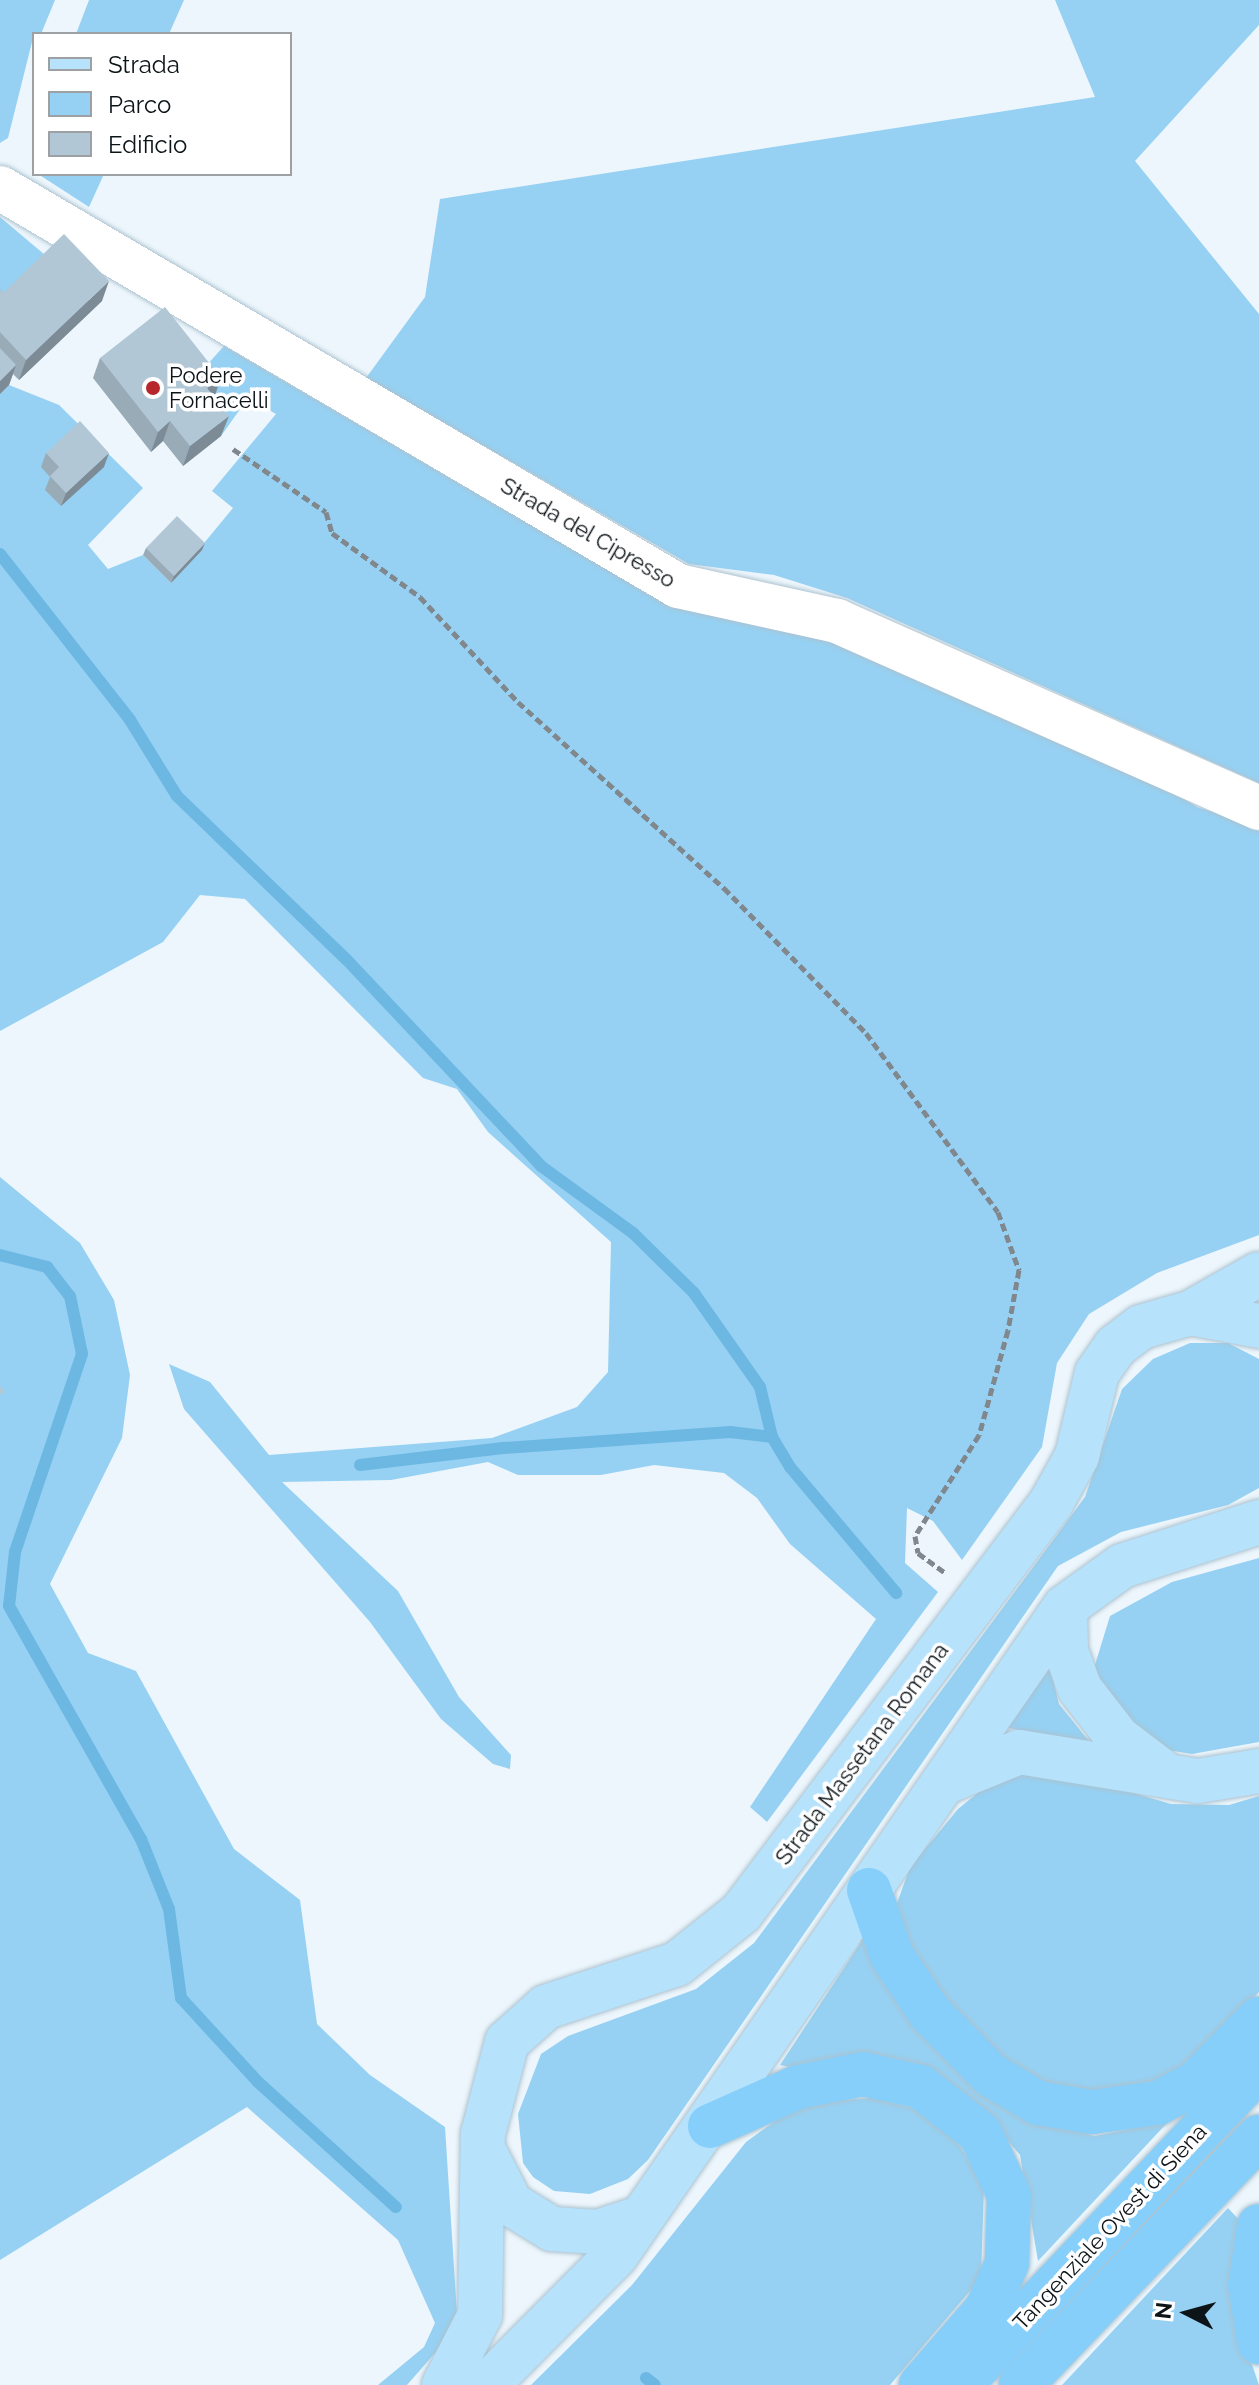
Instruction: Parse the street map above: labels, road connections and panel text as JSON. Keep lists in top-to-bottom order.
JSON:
{
  "streets": {
    "highway": ["Tangenziale Ovest di Siena"],
    "main road": ["Strada Massetana Romana"],
    "street": ["Strada del Cipresso"]
  },
  "places": ["Podere Fornacelli"],
  "legend": ["Strada", "Parco", "Edificio"],
  "north": "left"
}
